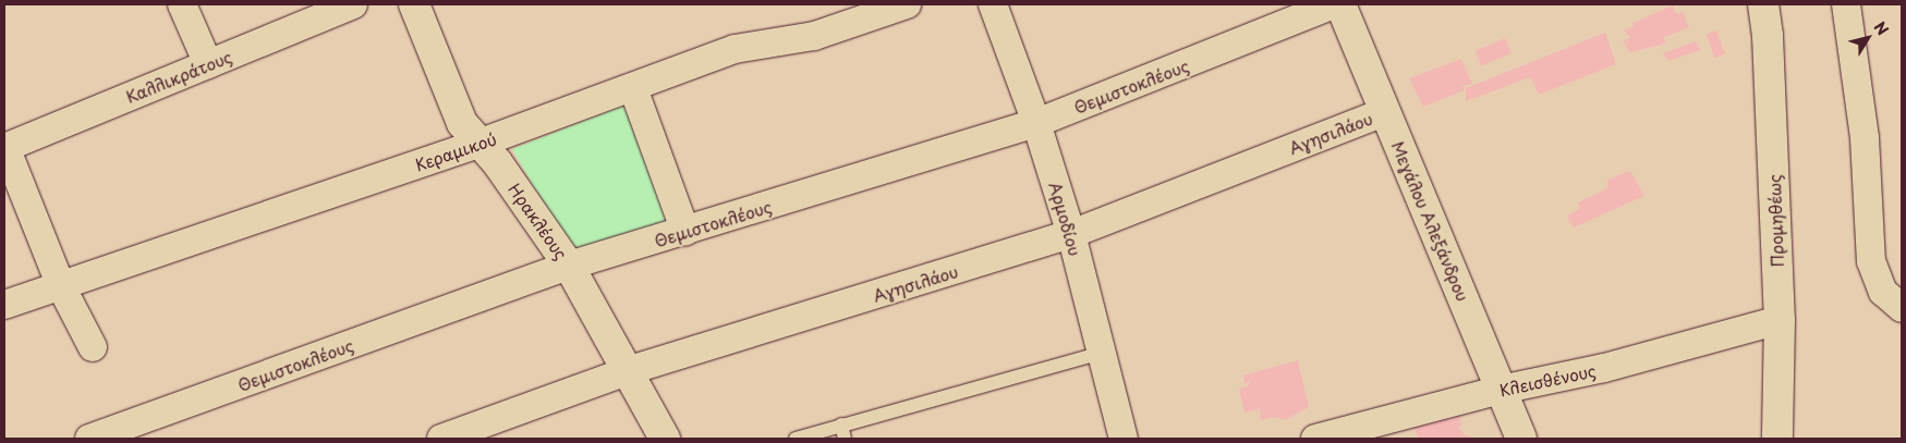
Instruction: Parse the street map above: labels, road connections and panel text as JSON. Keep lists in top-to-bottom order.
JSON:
{
  "streets": {
    "street": [
      "Καλλικράτους",
      "Θεμιστοκλέους",
      "Αγησιλάου",
      "Κεραμικού",
      "Αρμοδίου",
      "Ηρακλέους",
      "Μεγάλου Αλεξάνδρου",
      "Προμηθέως",
      "Κλεισθένους"
    ]
  },
  "crossings": [
    ["Θεμιστοκλέους", "Αρμοδίου"],
    ["Θεμιστοκλέους", "Ηρακλέους"],
    ["Αγησιλάου", "Αρμοδίου"],
    ["Αγησιλάου", "Ηρακλέους"],
    ["Αγησιλάου", "Μεγάλου Αλεξάνδρου"],
    ["Κεραμικού", "Ηρακλέους"],
    ["Μεγάλου Αλεξάνδρου", "Κλεισθένους"],
    ["Προμηθέως", "Κλεισθένους"]
  ],
  "north": "top right"
}
